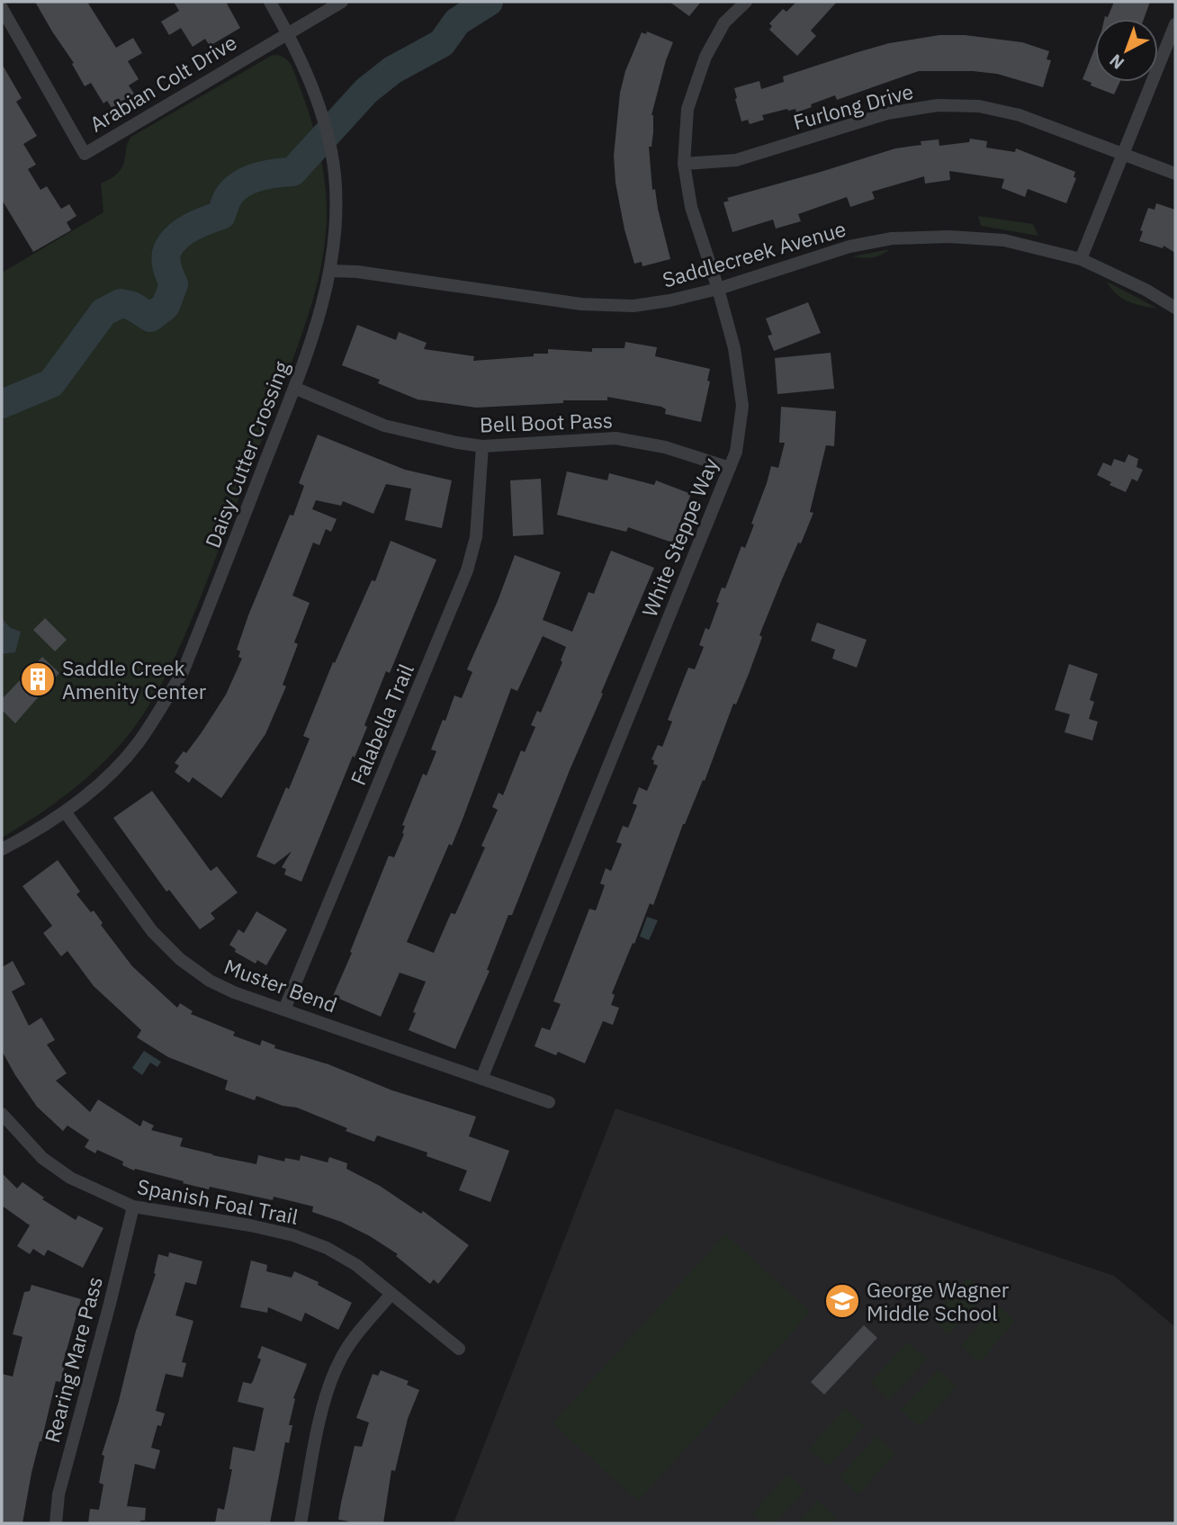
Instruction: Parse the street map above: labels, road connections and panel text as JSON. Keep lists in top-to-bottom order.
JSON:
{
  "streets": {
    "street": [
      "Arabian Colt Drive",
      "Furlong Drive",
      "Saddlecreek Avenue",
      "Bell Boot Pass",
      "Daisy Cutter Crossing",
      "White Steppe Way",
      "Falabella Trail",
      "Muster Bend",
      "Spanish Foal Trail",
      "Rearing Mare Pass"
    ]
  },
  "crossings": [
    ["Arabian Colt Drive", "Daisy Cutter Crossing"],
    ["Furlong Drive", "White Steppe Way"],
    ["Saddlecreek Avenue", "Daisy Cutter Crossing"],
    ["Saddlecreek Avenue", "White Steppe Way"],
    ["Bell Boot Pass", "Daisy Cutter Crossing"],
    ["Bell Boot Pass", "White Steppe Way"],
    ["Bell Boot Pass", "Falabella Trail"],
    ["Daisy Cutter Crossing", "Muster Bend"],
    ["White Steppe Way", "Muster Bend"],
    ["Falabella Trail", "Muster Bend"],
    ["Spanish Foal Trail", "Rearing Mare Pass"]
  ],
  "places": {
    "building": ["Saddle Creek Amenity Center"],
    "school or university": ["George Wagner Middle School"]
  },
  "north": "bottom left"
}
